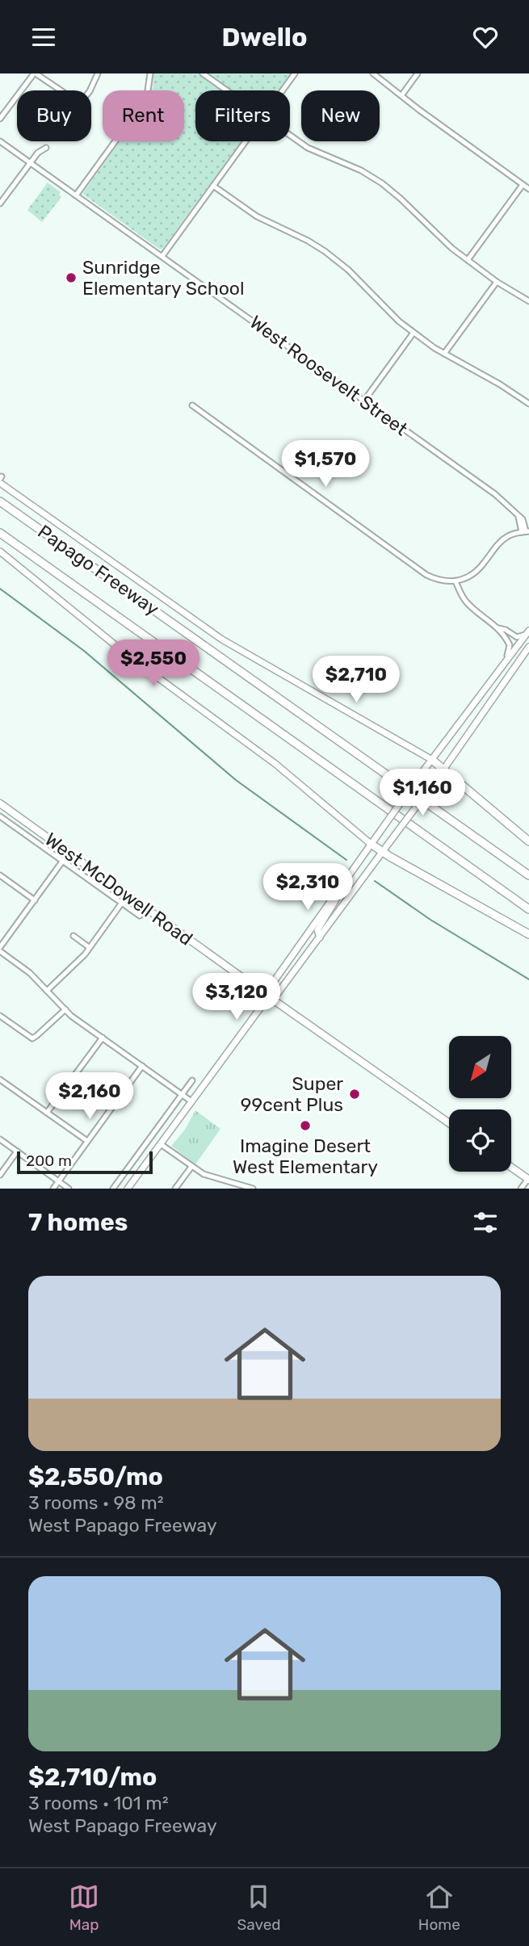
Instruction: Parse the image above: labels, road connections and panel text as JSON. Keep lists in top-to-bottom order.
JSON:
{
  "streets": {
    "highway": ["Papago Freeway"],
    "main road": ["West McDowell Road"],
    "street": ["West Roosevelt Street"]
  },
  "places": ["Sunridge Elementary School", "Super 99cent Plus", "Imagine Desert West Elementary"],
  "scale_bar": "200 m",
  "north": "bottom left",
  "page": {
    "header": "Dwello",
    "chip": [
      "Buy",
      "Rent",
      "Filters",
      "New"
    ],
    "price": [
      "$1,570",
      "$2,550",
      "$2,710",
      "$1,160",
      "$2,310",
      "$3,120",
      "$2,160"
    ],
    "scale": "200 m",
    "heading": "7 homes",
    "list": [
      {
        "name": "$2,550/mo",
        "note": "3 rooms · 98 m² · West Papago Freeway"
      },
      {
        "name": "$2,710/mo",
        "note": "3 rooms · 101 m² · West Papago Freeway"
      }
    ],
    "tabs": ["Map", "Saved", "Home"]
  }
}
